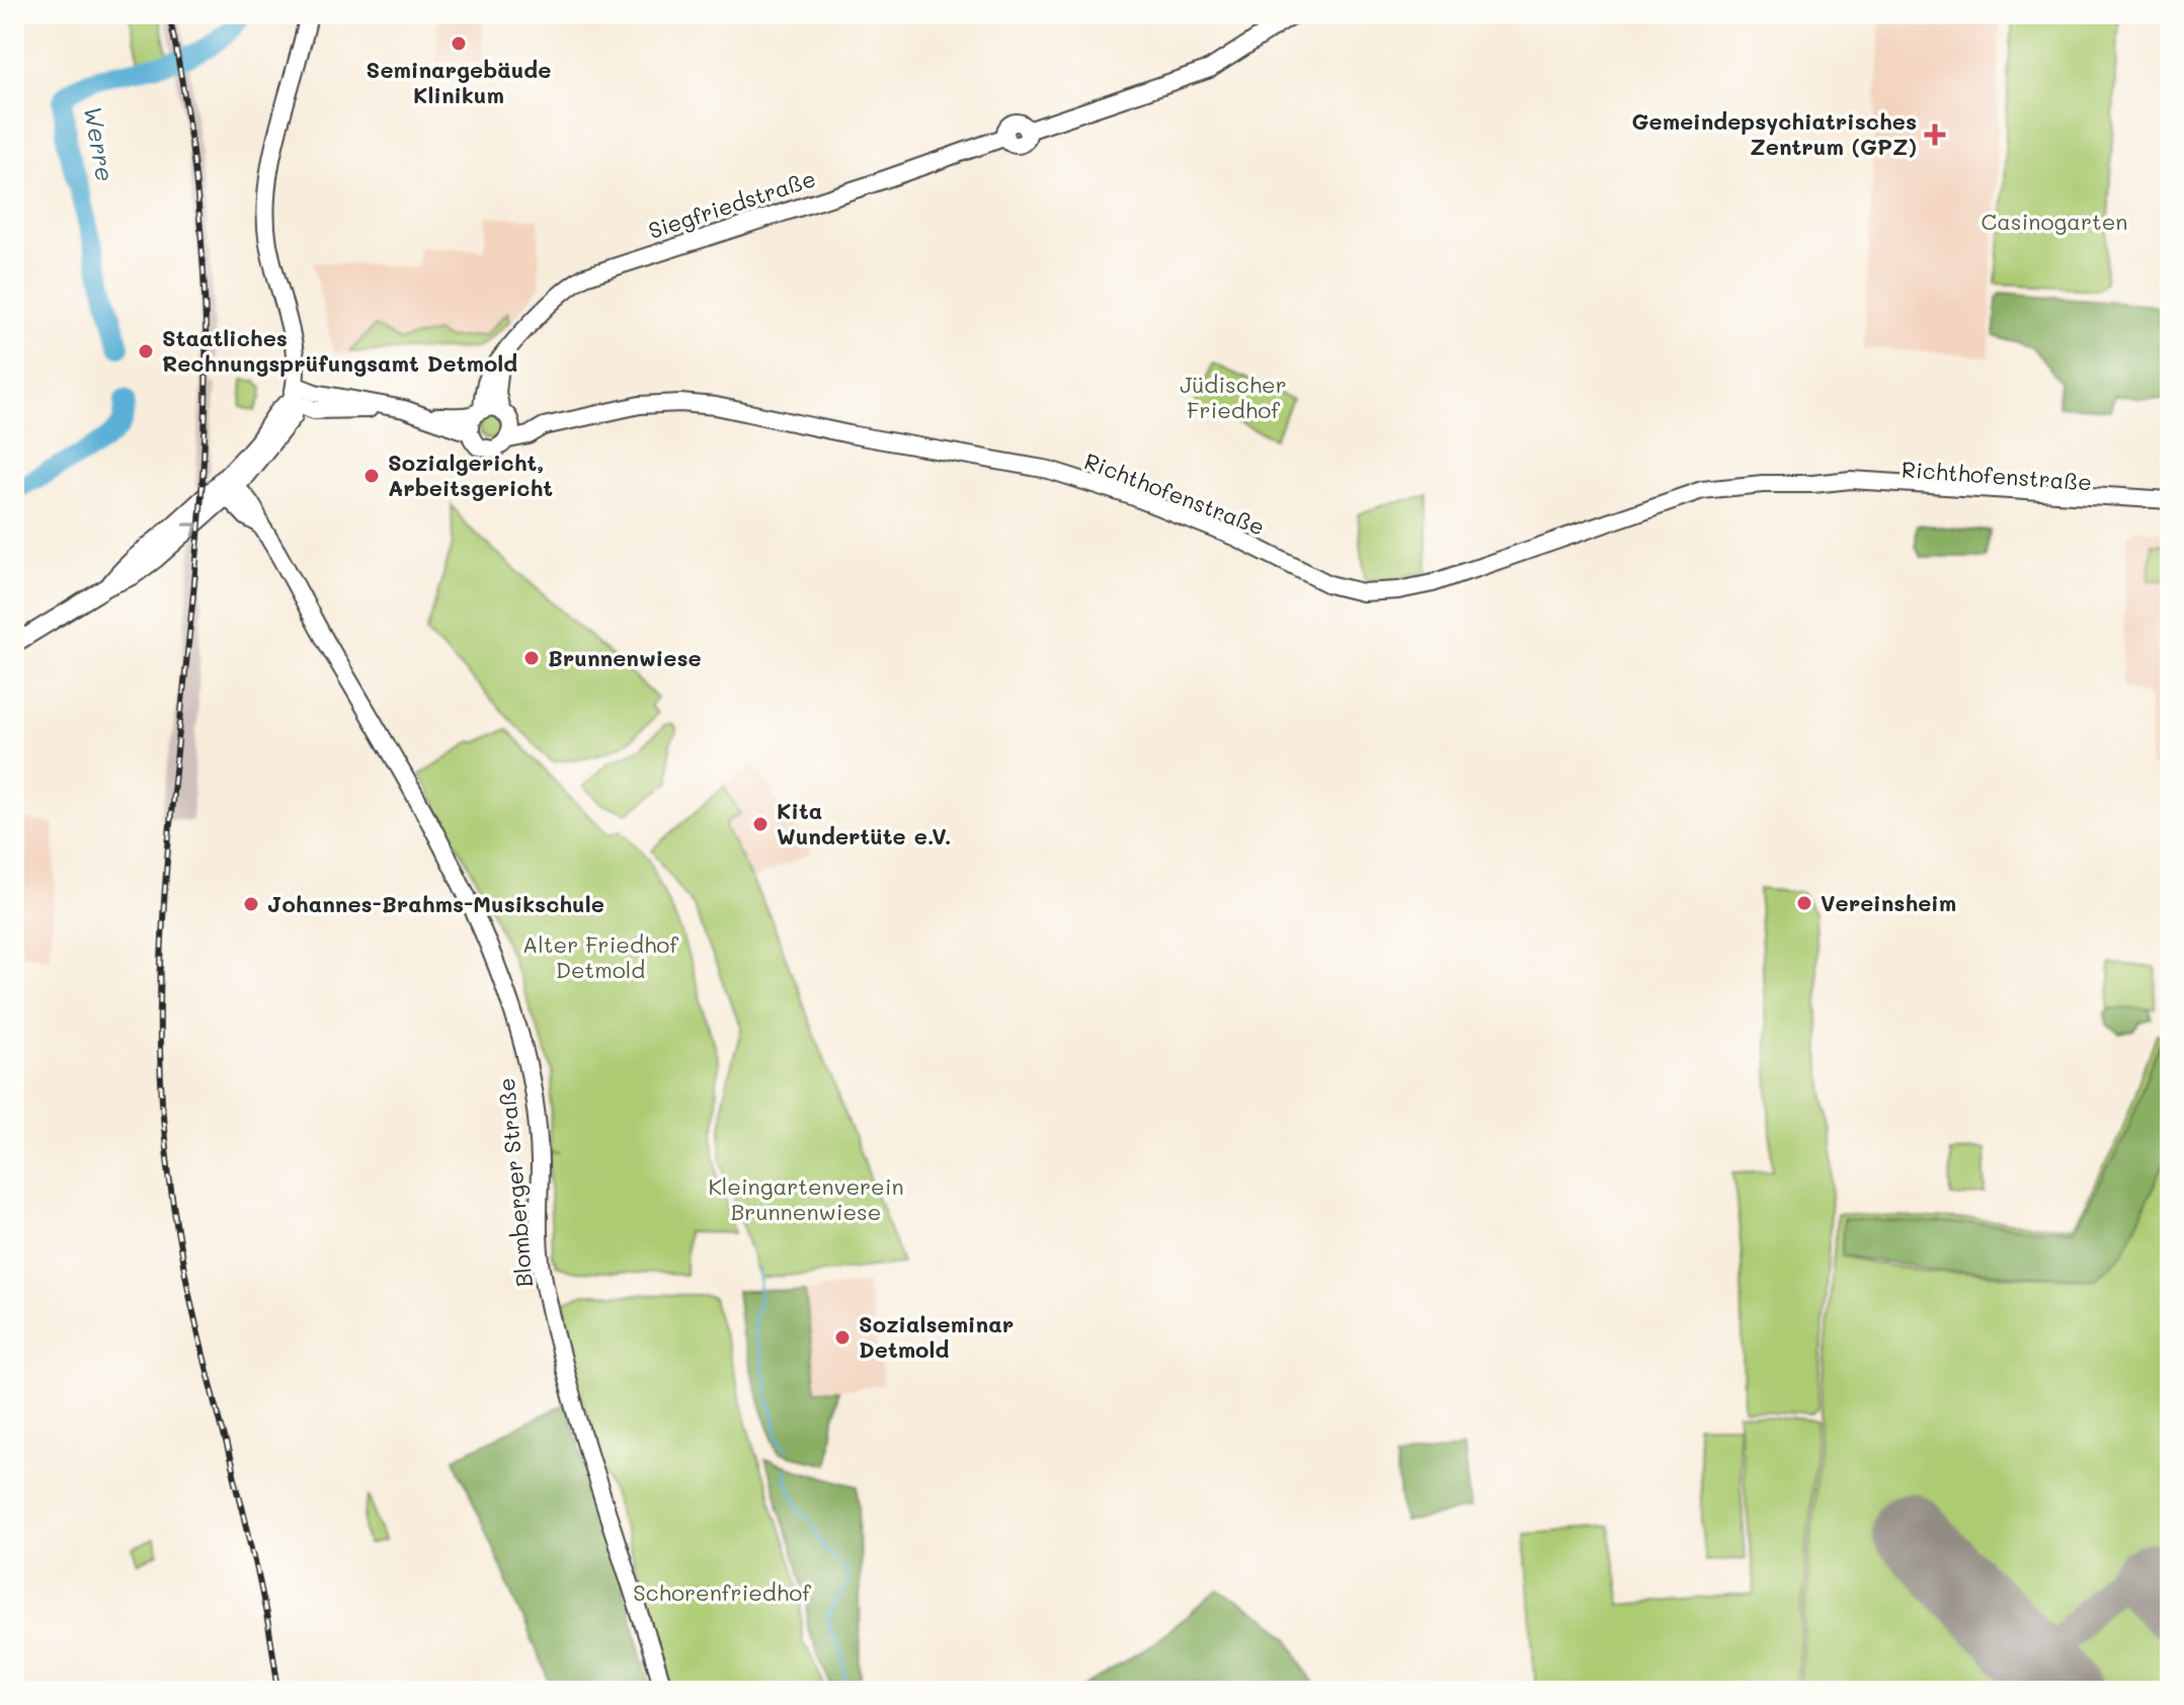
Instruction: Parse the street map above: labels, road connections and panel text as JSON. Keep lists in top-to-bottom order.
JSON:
{
  "streets": {
    "street": ["Siegfriedstraße", "Richthofenstraße", "Blomberger Straße"]
  },
  "crossings": [
    ["Siegfriedstraße", "Richthofenstraße"]
  ],
  "water": ["Werre"],
  "parks": [
    "Casinogarten",
    "Jüdischer Friedhof",
    "Alter Friedhof Detmold",
    "Kleingartenverein Brunnenwiese",
    "Schorenfriedhof"
  ],
  "places": {
    "other": [
      "Seminargebäude Klinikum",
      "Staatliches Rechnungsprüfungsamt Detmold",
      "Sozialgericht, Arbeitsgericht",
      "Brunnenwiese",
      "Kita Wundertüte e.V.",
      "Vereinsheim",
      "Johannes-Brahms-Musikschule",
      "Sozialseminar Detmold"
    ],
    "health": ["Gemeindepsychiatrisches Zentrum (GPZ)"]
  }
}
